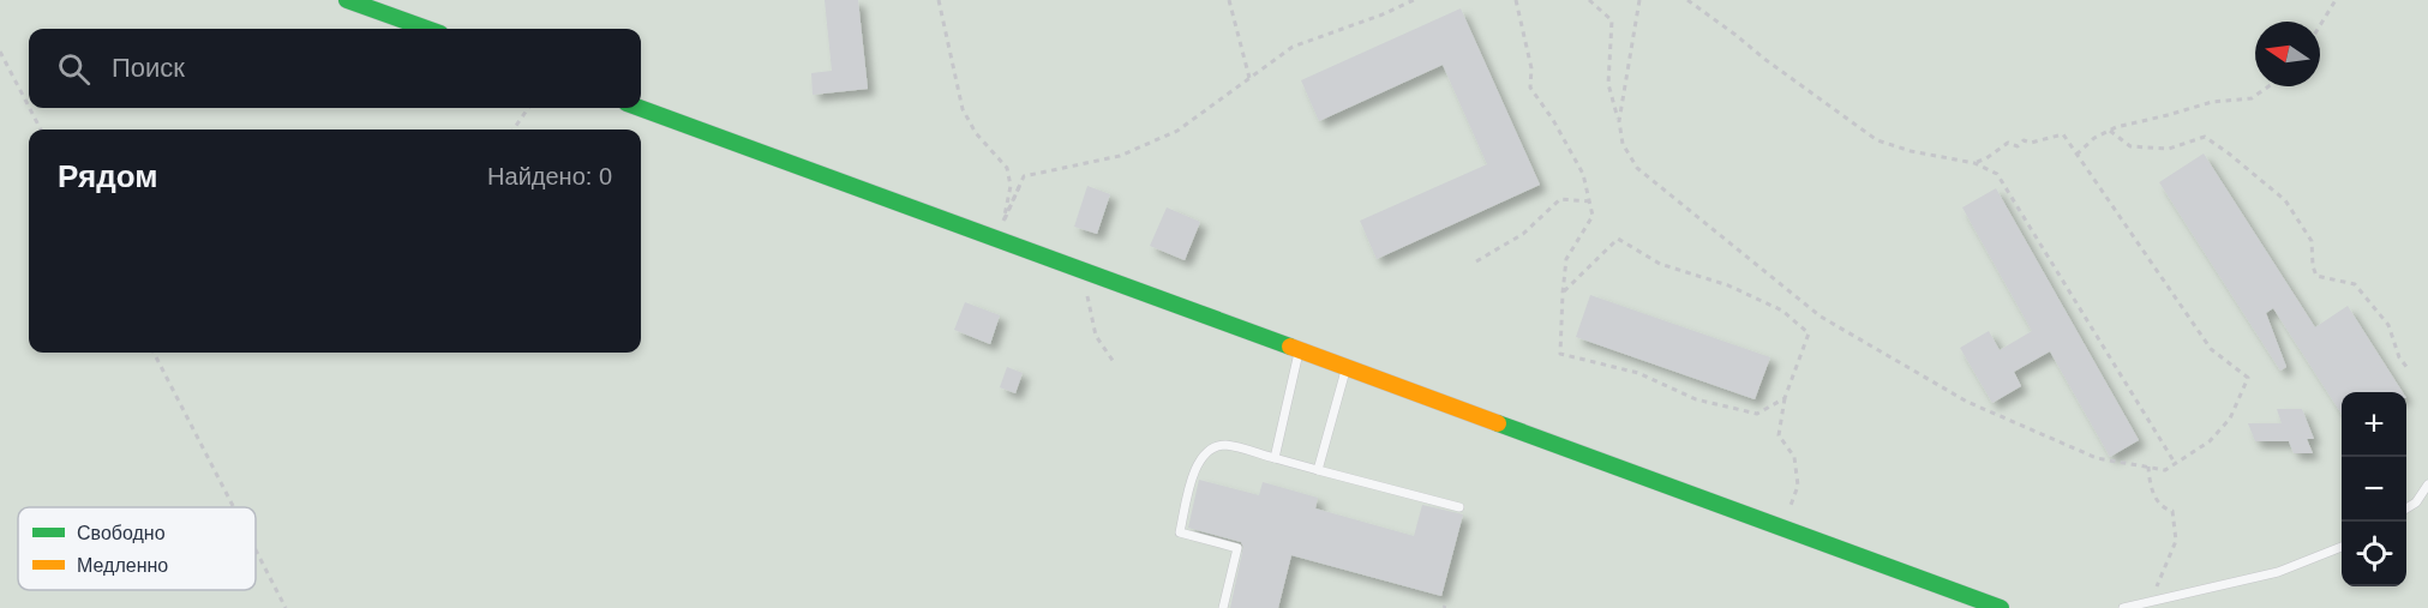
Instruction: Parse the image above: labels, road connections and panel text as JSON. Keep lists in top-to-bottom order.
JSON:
{
  "legend": ["Свободно", "Медленно"],
  "north": "left",
  "page": {
    "search": "Поиск",
    "heading": ["Рядом", "Найдено: 0"],
    "map_buttons": ["+", "−"]
  }
}
